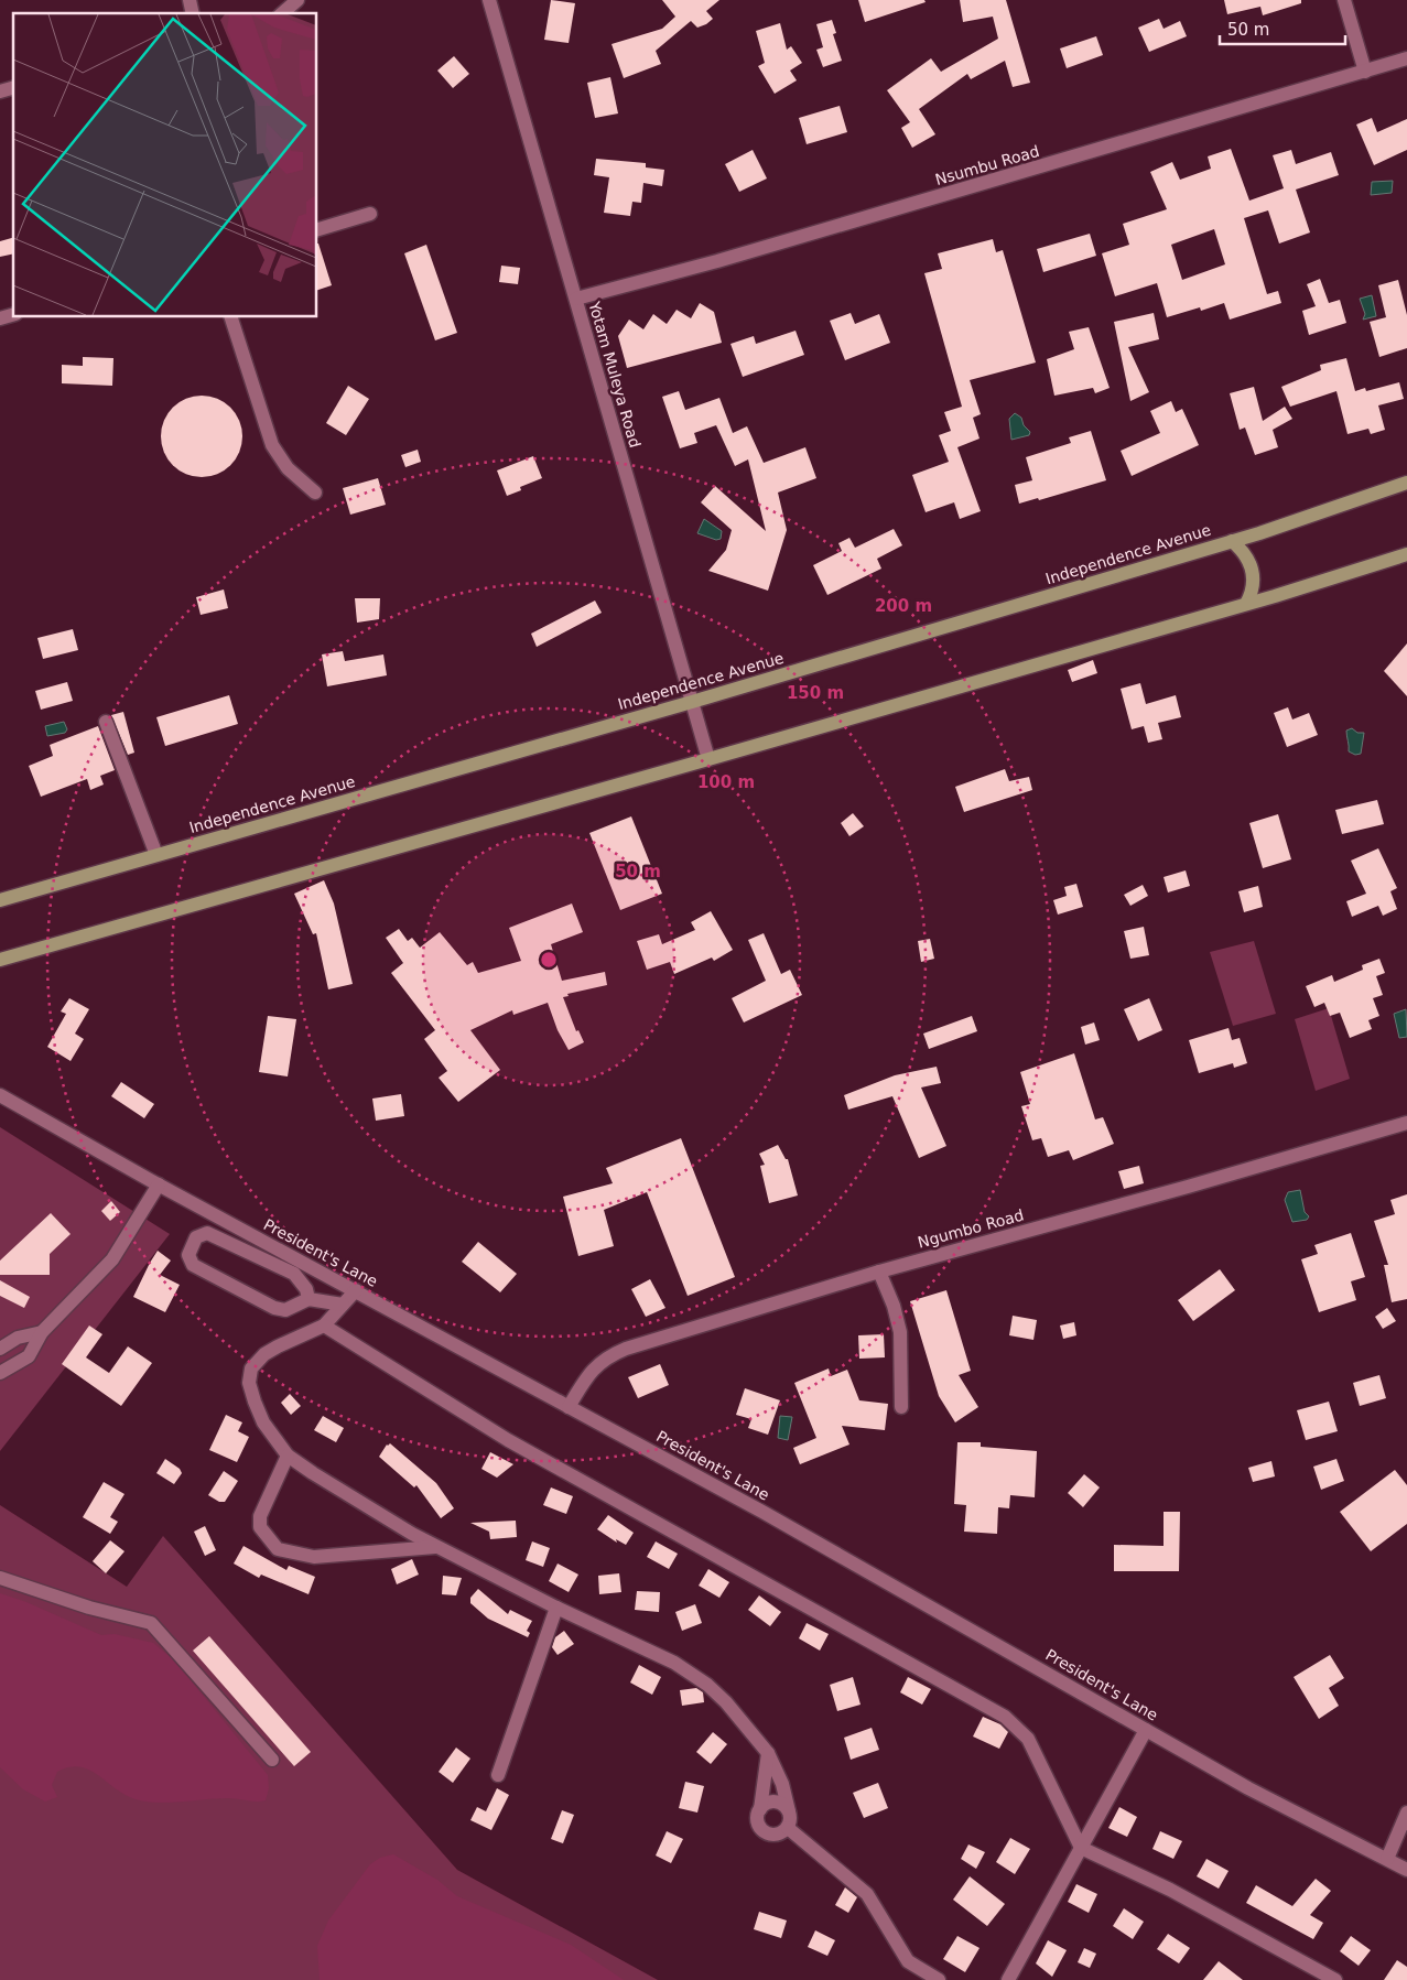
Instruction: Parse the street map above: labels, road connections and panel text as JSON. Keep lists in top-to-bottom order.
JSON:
{
  "streets": {
    "main road": ["Independence Avenue"],
    "street": [
      "Nsumbu Road",
      "Yotam Muleya Road",
      "Ngumbo Road",
      "President's Lane"
    ]
  },
  "crossings": [
    ["Nsumbu Road", "Yotam Muleya Road"],
    ["Yotam Muleya Road", "Independence Avenue"],
    ["Ngumbo Road", "President's Lane"]
  ],
  "scale_bar": "50 m",
  "rings": [
    "200 m",
    "150 m",
    "100 m",
    "50 m"
  ]
}
